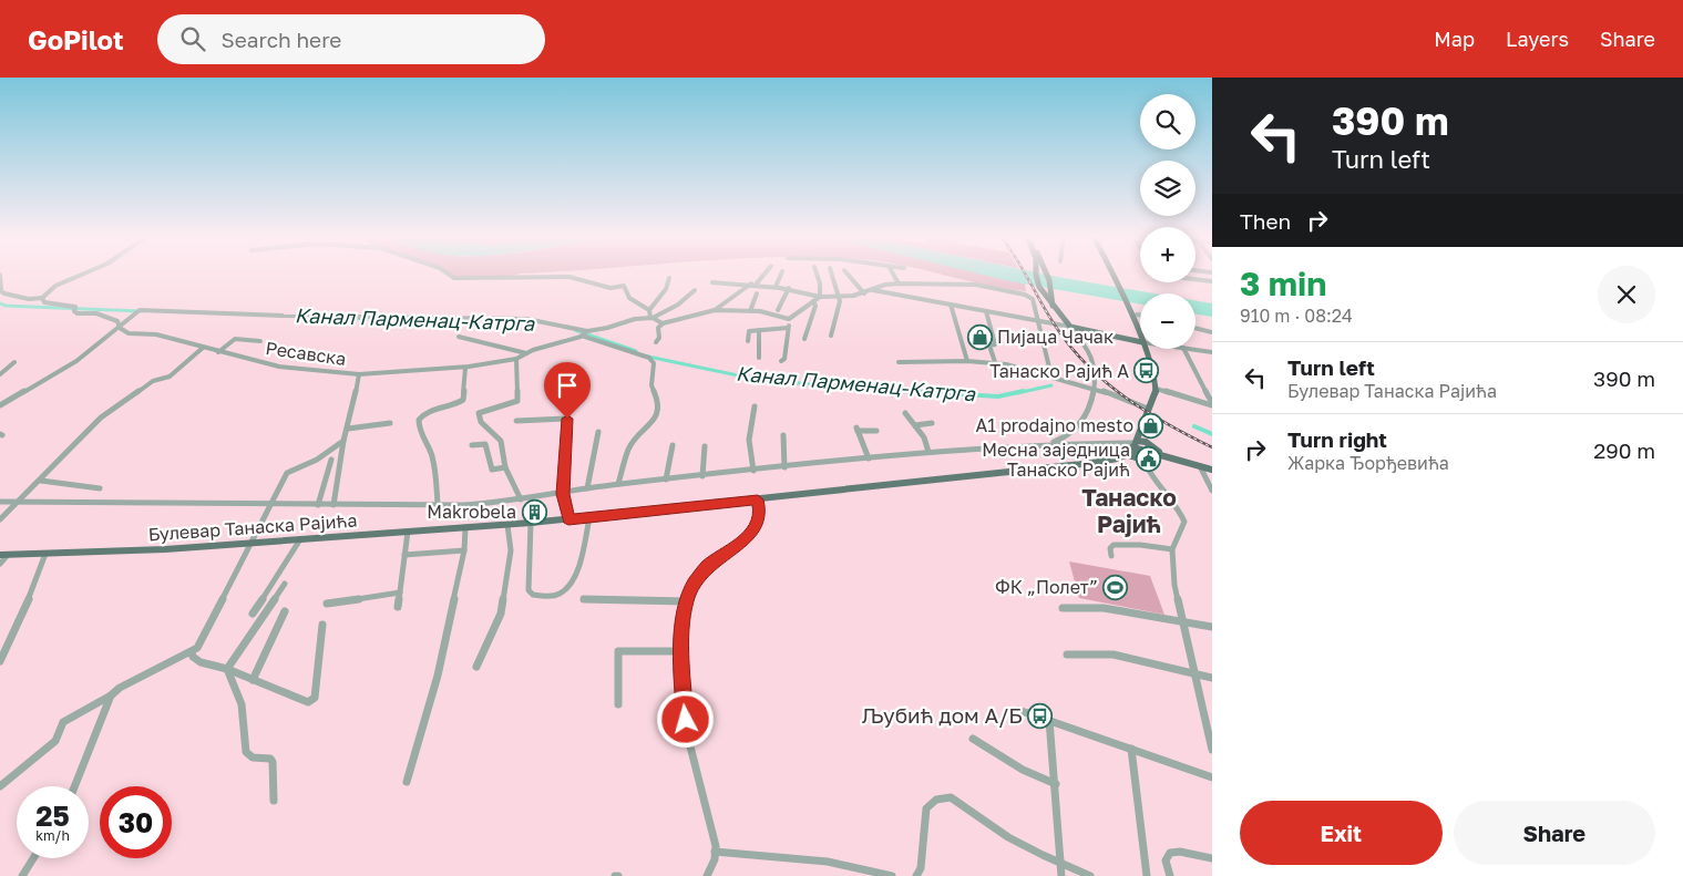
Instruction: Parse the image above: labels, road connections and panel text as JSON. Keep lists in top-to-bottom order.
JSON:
{
  "streets": {
    "main road": ["Булевар Танаска Рајића"],
    "street": ["Ресавска"]
  },
  "districts": ["Танаско Рајић"],
  "water": ["Канал Парменац-Катрга"],
  "places": {
    "shop": ["Пијаца Чачак", "A1 prodajno mesto"],
    "bus stop": ["Танаско Рајић А", "Љубић дом А/Б"],
    "public building": ["Месна заједница Танаско Рајић"],
    "building": ["Makrobela"],
    "sports": ["ФК „Полет”"]
  },
  "page": {
    "header": "GoPilot",
    "search": "Search here",
    "nav": ["Map", "Layers", "Share"],
    "turn": ["390 m", "Turn left"],
    "map_buttons": ["+", "−"],
    "then": "Then",
    "heading": ["3 min", "910 m · 08:24"],
    "list": [
      {
        "name": "Turn left",
        "note": "Булевар Танаска Рајића",
        "value": "390 m"
      },
      {
        "name": "Turn right",
        "note": "Жарка Ђорђевића",
        "value": "290 m"
      }
    ],
    "speed": "25 km/h",
    "limit": "30",
    "buttons": ["Exit", "Share"]
  }
}
